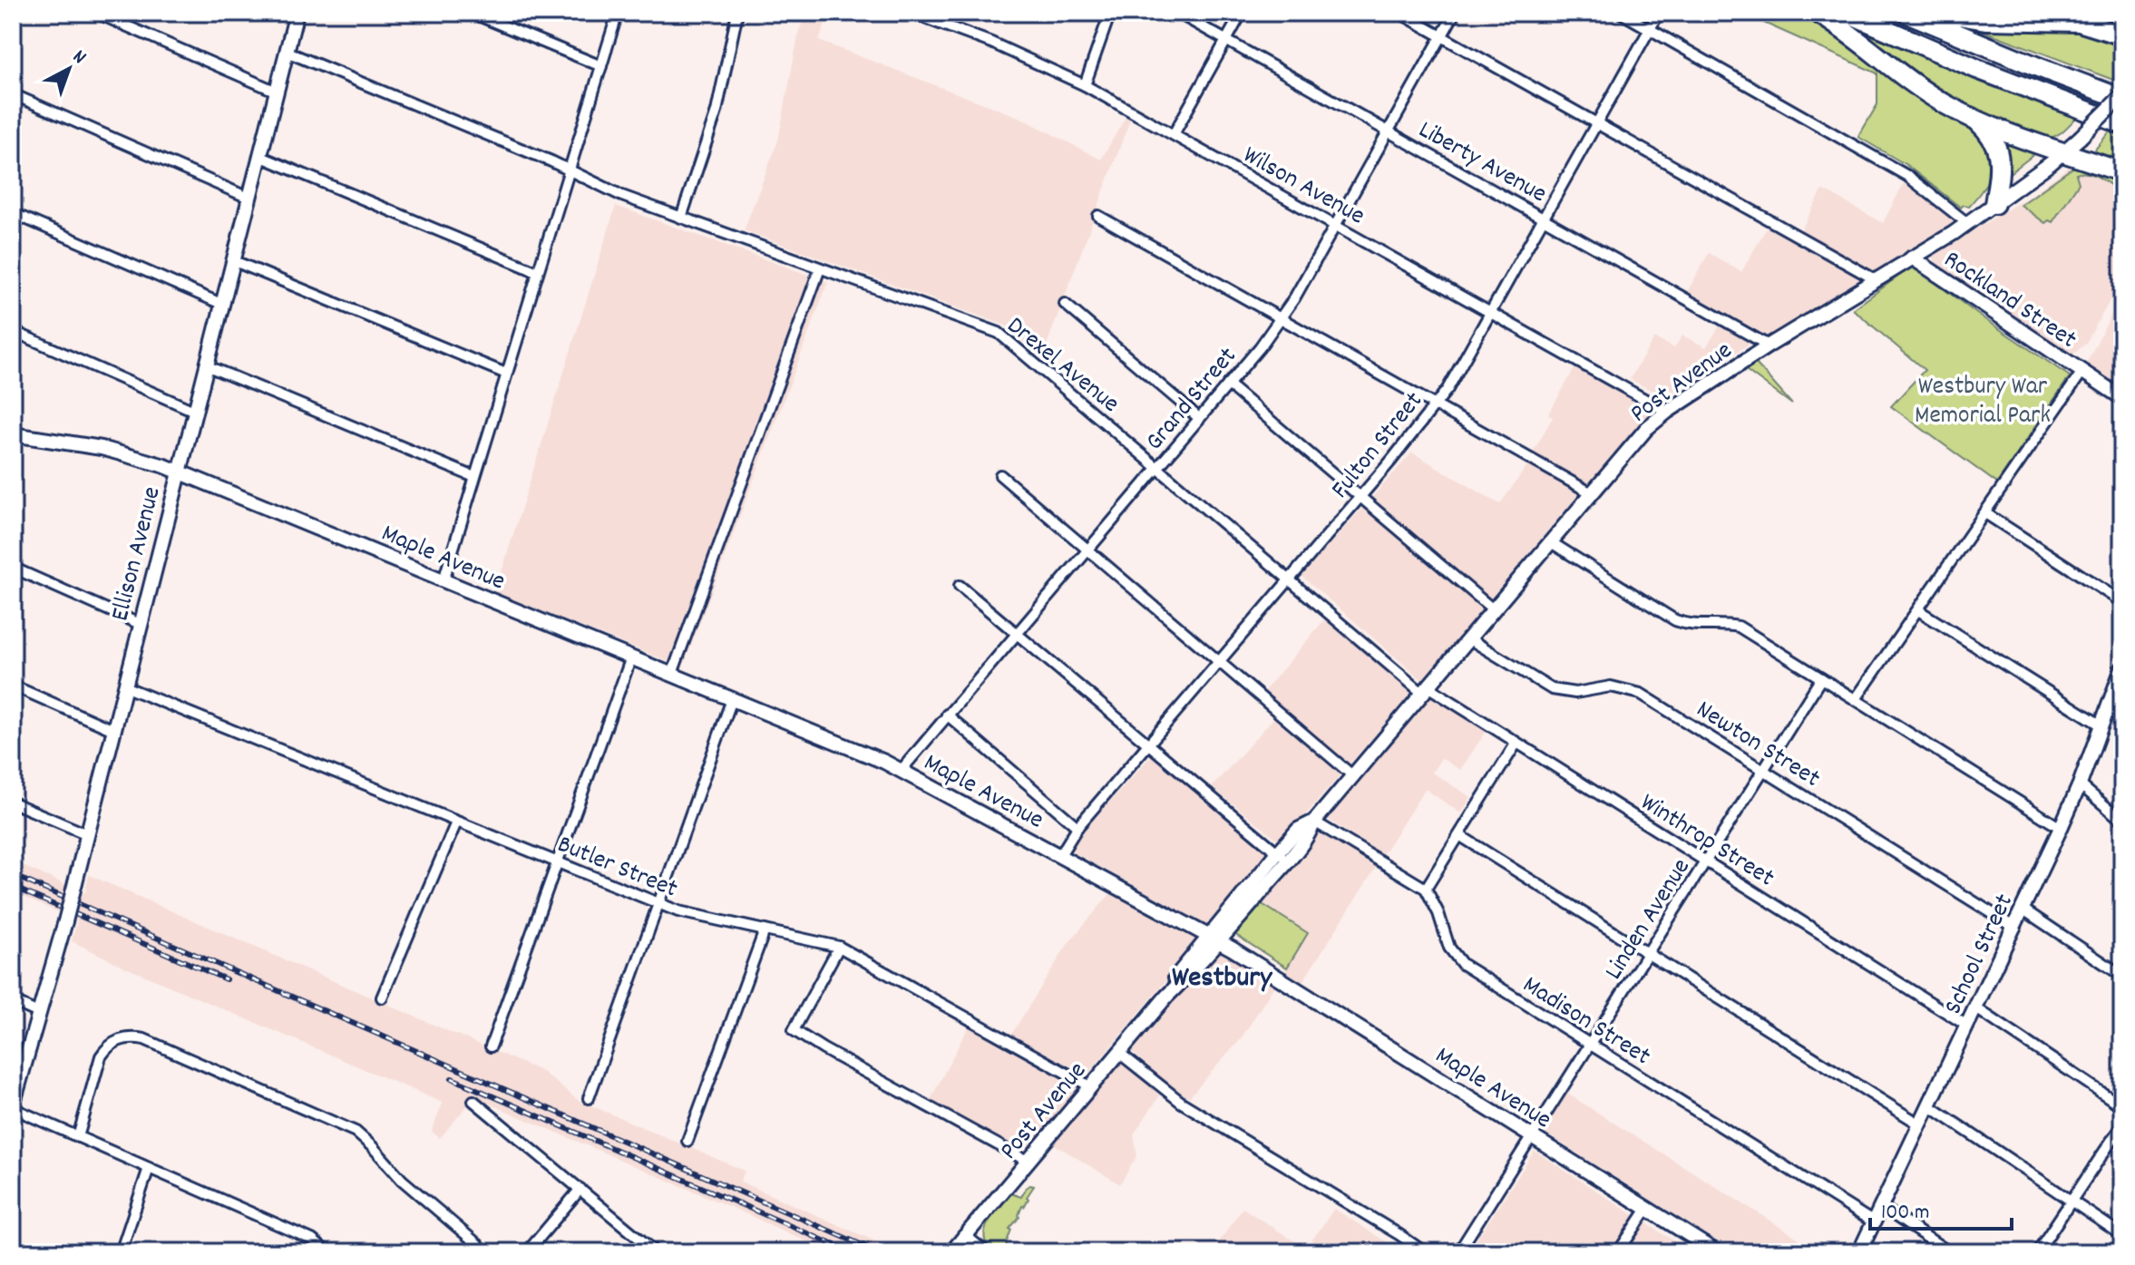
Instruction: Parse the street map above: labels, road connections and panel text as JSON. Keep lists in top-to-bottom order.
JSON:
{
  "streets": {
    "main road": [
      "Rockland Street",
      "Post Avenue",
      "Ellison Avenue",
      "Maple Avenue",
      "School Street"
    ],
    "street": [
      "Liberty Avenue",
      "Wilson Avenue",
      "Drexel Avenue",
      "Grand Street",
      "Fulton Street",
      "Newton Street",
      "Winthrop Street",
      "Butler Street",
      "Linden Avenue",
      "Madison Street"
    ]
  },
  "crossings": [
    ["Liberty Avenue", "Post Avenue"],
    ["Liberty Avenue", "Grand Street"],
    ["Liberty Avenue", "Fulton Street"],
    ["Wilson Avenue", "Post Avenue"],
    ["Wilson Avenue", "Grand Street"],
    ["Wilson Avenue", "Fulton Street"],
    ["Rockland Street", "Post Avenue"],
    ["Drexel Avenue", "Post Avenue"],
    ["Drexel Avenue", "Grand Street"],
    ["Drexel Avenue", "Fulton Street"],
    ["Drexel Avenue", "Ellison Avenue"],
    ["Drexel Avenue", "Winthrop Street"],
    ["Post Avenue", "Maple Avenue"],
    ["Post Avenue", "Newton Street"],
    ["Post Avenue", "Winthrop Street"],
    ["Post Avenue", "Butler Street"],
    ["Grand Street", "Maple Avenue"],
    ["Fulton Street", "Maple Avenue"],
    ["Ellison Avenue", "Maple Avenue"],
    ["Ellison Avenue", "Butler Street"],
    ["Maple Avenue", "Linden Avenue"],
    ["Newton Street", "Linden Avenue"],
    ["Newton Street", "School Street"],
    ["Winthrop Street", "Linden Avenue"],
    ["Winthrop Street", "School Street"],
    ["Linden Avenue", "Madison Street"],
    ["School Street", "Madison Street"]
  ],
  "districts": ["Westbury"],
  "parks": ["Westbury War Memorial Park"],
  "scale_bar": "100 m",
  "north": "top right"
}
